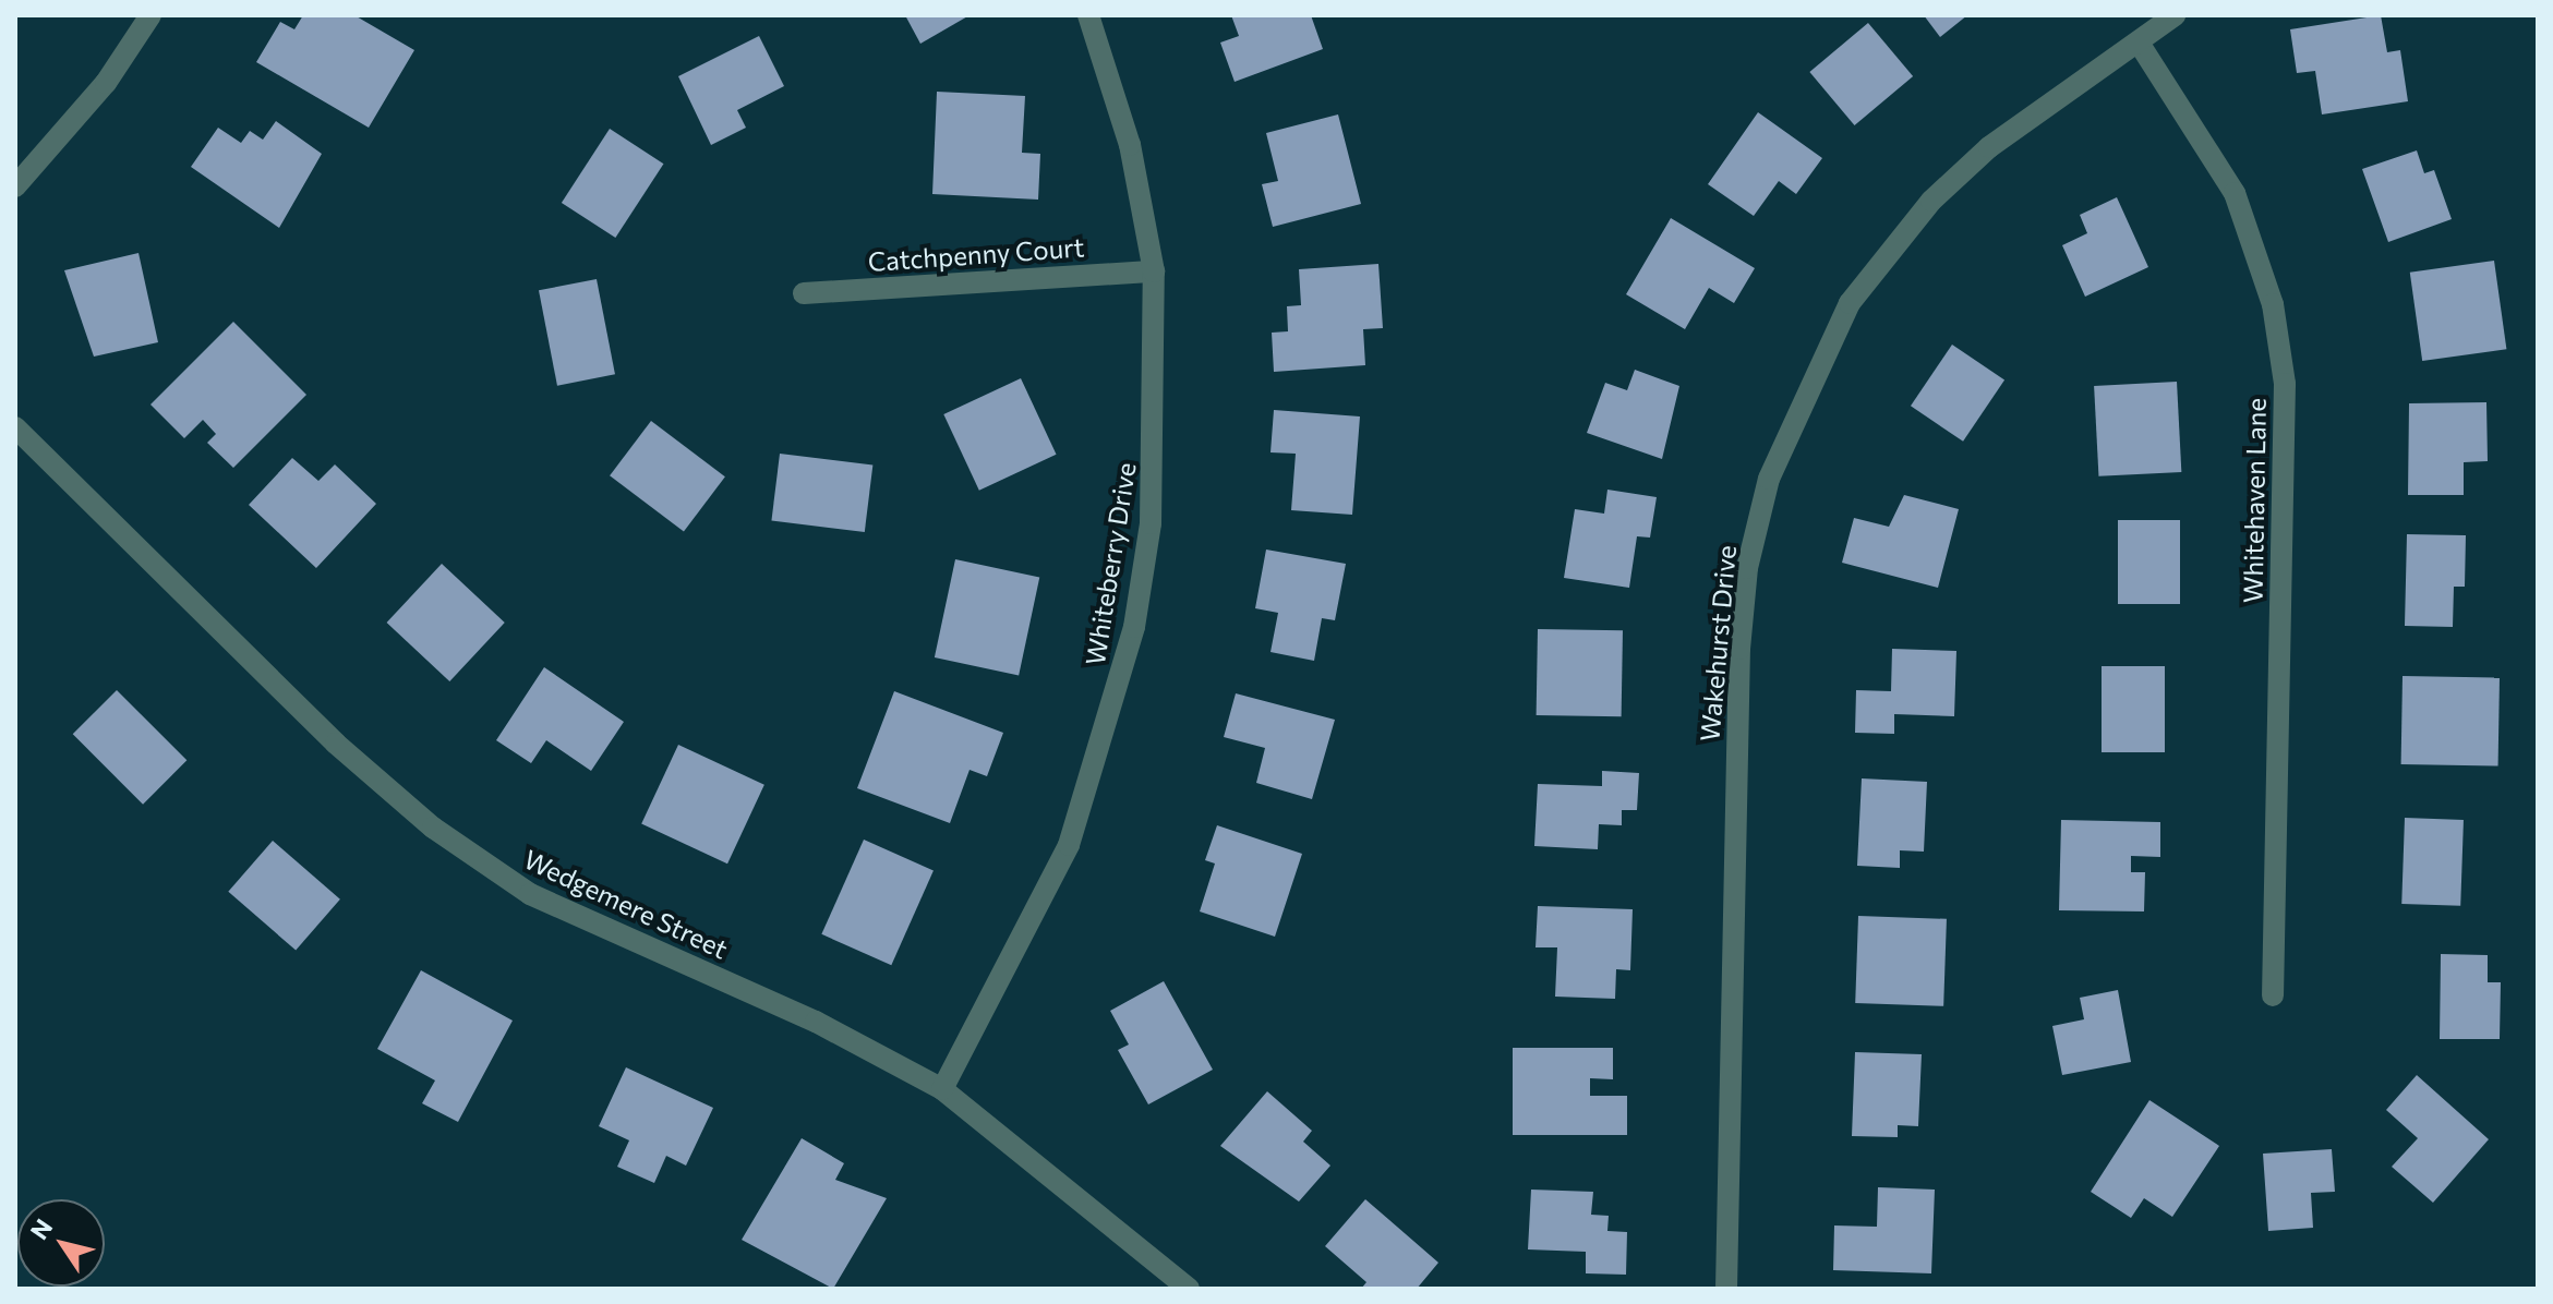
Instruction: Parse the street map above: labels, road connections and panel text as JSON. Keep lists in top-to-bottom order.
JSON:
{
  "streets": {
    "street": [
      "Catchpenny Court",
      "Whitehaven Lane",
      "Whiteberry Drive",
      "Wakehurst Drive",
      "Wedgemere Street"
    ]
  },
  "crossings": [
    ["Catchpenny Court", "Whiteberry Drive"],
    ["Whitehaven Lane", "Wakehurst Drive"],
    ["Whiteberry Drive", "Wedgemere Street"]
  ],
  "north": "top left"
}
